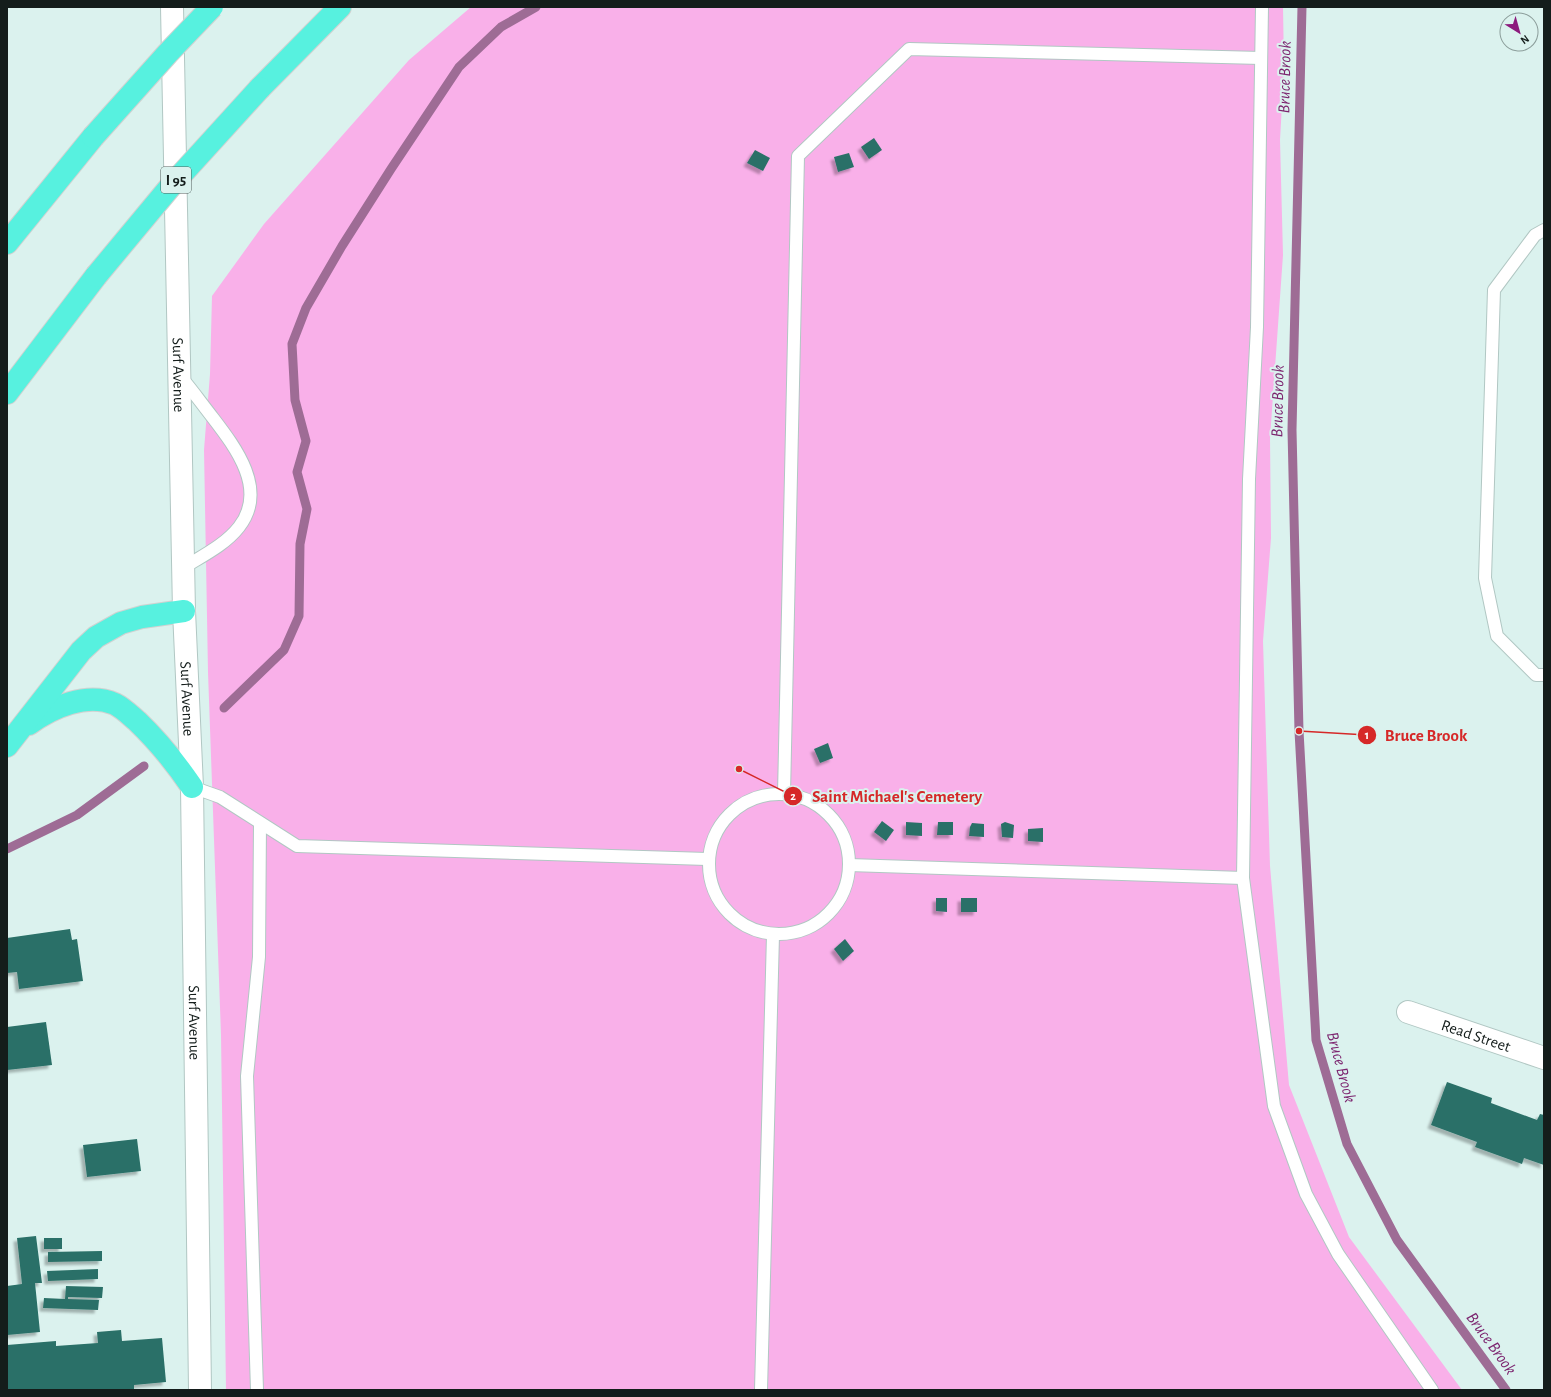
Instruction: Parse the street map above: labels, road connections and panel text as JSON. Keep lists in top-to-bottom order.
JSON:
{
  "streets": {
    "highway": ["I 95"],
    "street": ["Surf Avenue", "Read Street"]
  },
  "water": ["Bruce Brook"],
  "places": ["Bruce Brook", "Saint Michael's Cemetery"],
  "north": "bottom right"
}
